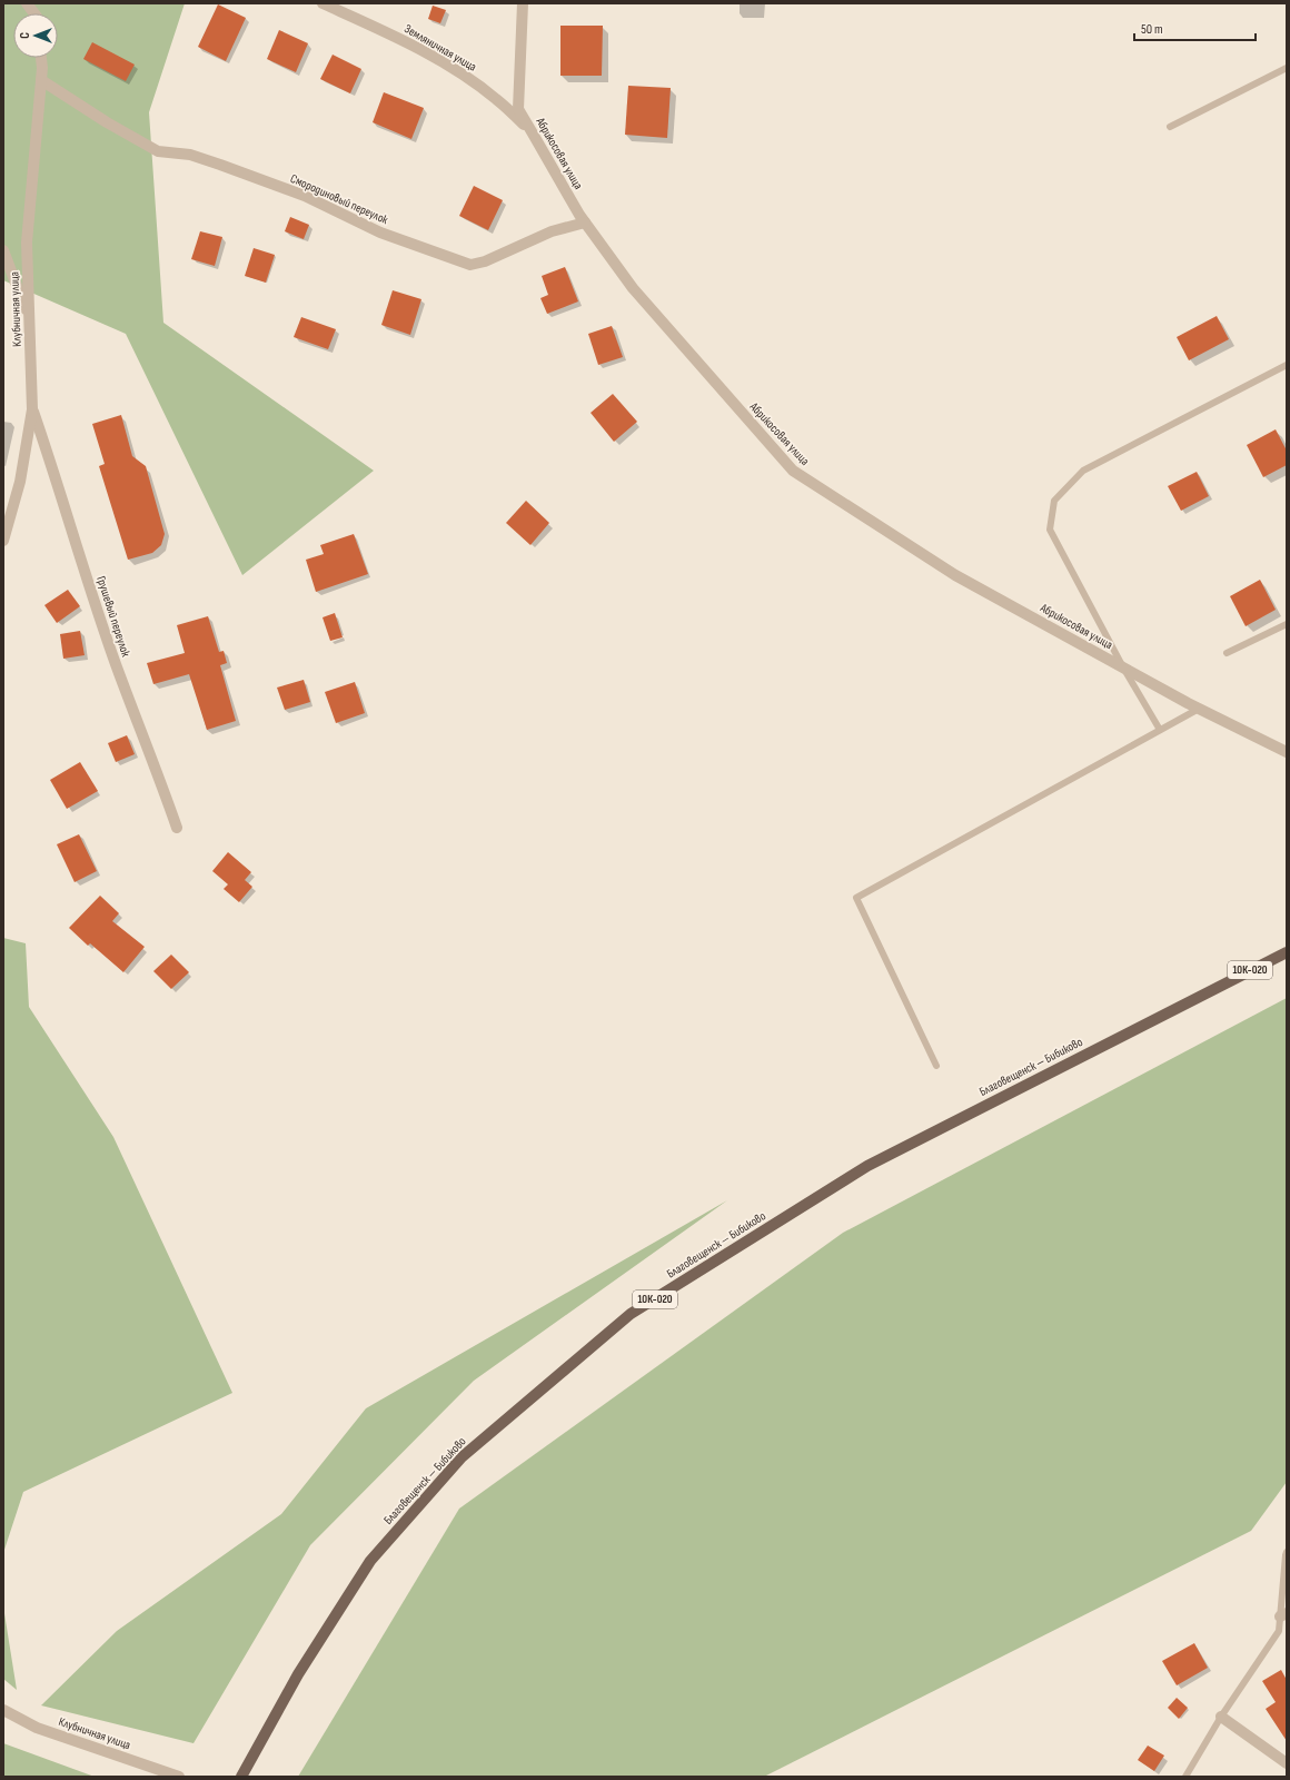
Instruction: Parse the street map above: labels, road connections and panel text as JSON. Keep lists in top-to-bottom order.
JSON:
{
  "streets": {
    "main road": ["10К-020", "Благовещенск — Бибиково"],
    "street": [
      "Земляничная улица",
      "Абрикосовая улица",
      "Смородиновый переулок",
      "Клубничная улица",
      "Грушевый переулок"
    ]
  },
  "crossings": [
    ["Земляничная улица", "Абрикосовая улица"],
    ["Абрикосовая улица", "Смородиновый переулок"],
    ["Смородиновый переулок", "Клубничная улица"],
    ["Клубничная улица", "Грушевый переулок"]
  ],
  "scale_bar": "50 m",
  "north": "left"
}
